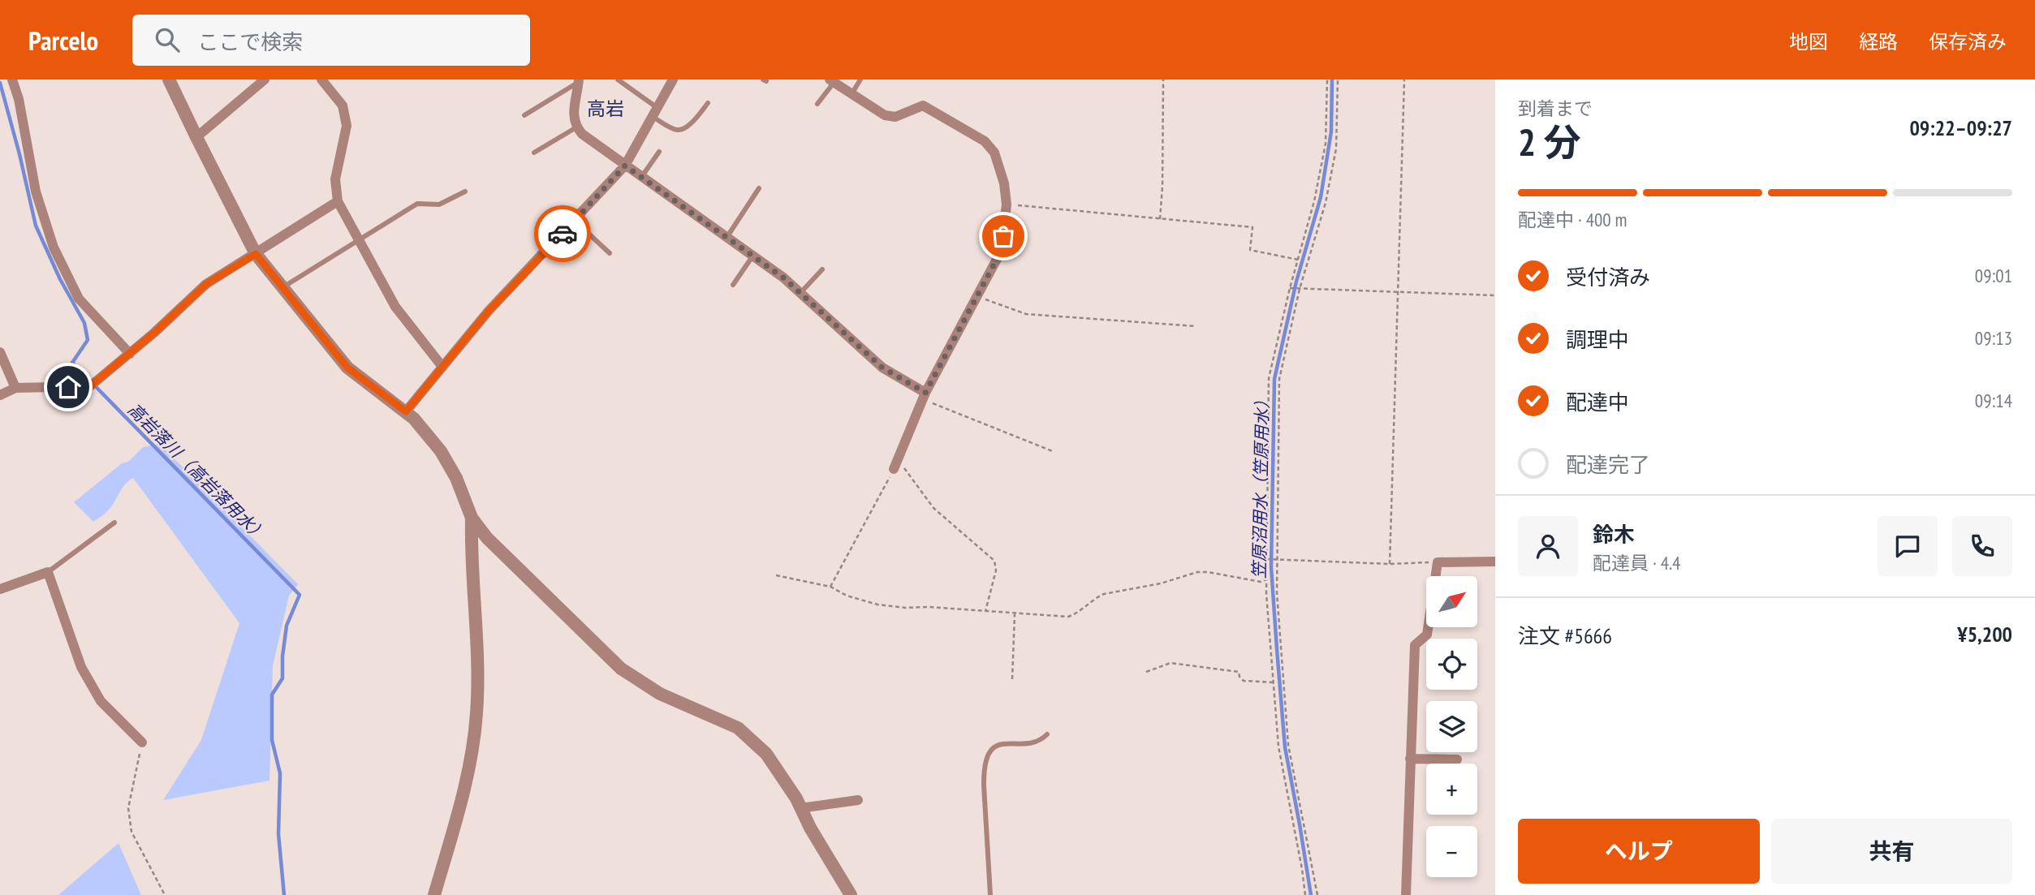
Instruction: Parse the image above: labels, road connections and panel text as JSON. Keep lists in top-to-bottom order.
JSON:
{
  "districts": ["高岩"],
  "water": ["高岩落川（高岩落用水）", "笠原沼用水（笠原用水）"],
  "north": "top right",
  "page": {
    "header": "Parcelo",
    "search": "ここで検索",
    "nav": ["地図", "経路", "保存済み"],
    "heading": ["2 分", "到着まで", "09:22–09:27"],
    "panel": [
      "鈴木",
      "配達員 · 4.4",
      "注文 #5666",
      "¥5,200"
    ],
    "bar": "配達中 · 400 m",
    "list": [
      ["受付済み", "09:01"],
      ["調理中", "09:13"],
      ["配達中", "09:14"],
      "配達完了"
    ],
    "map_buttons": ["+", "−"],
    "buttons": ["ヘルプ", "共有"]
  }
}
